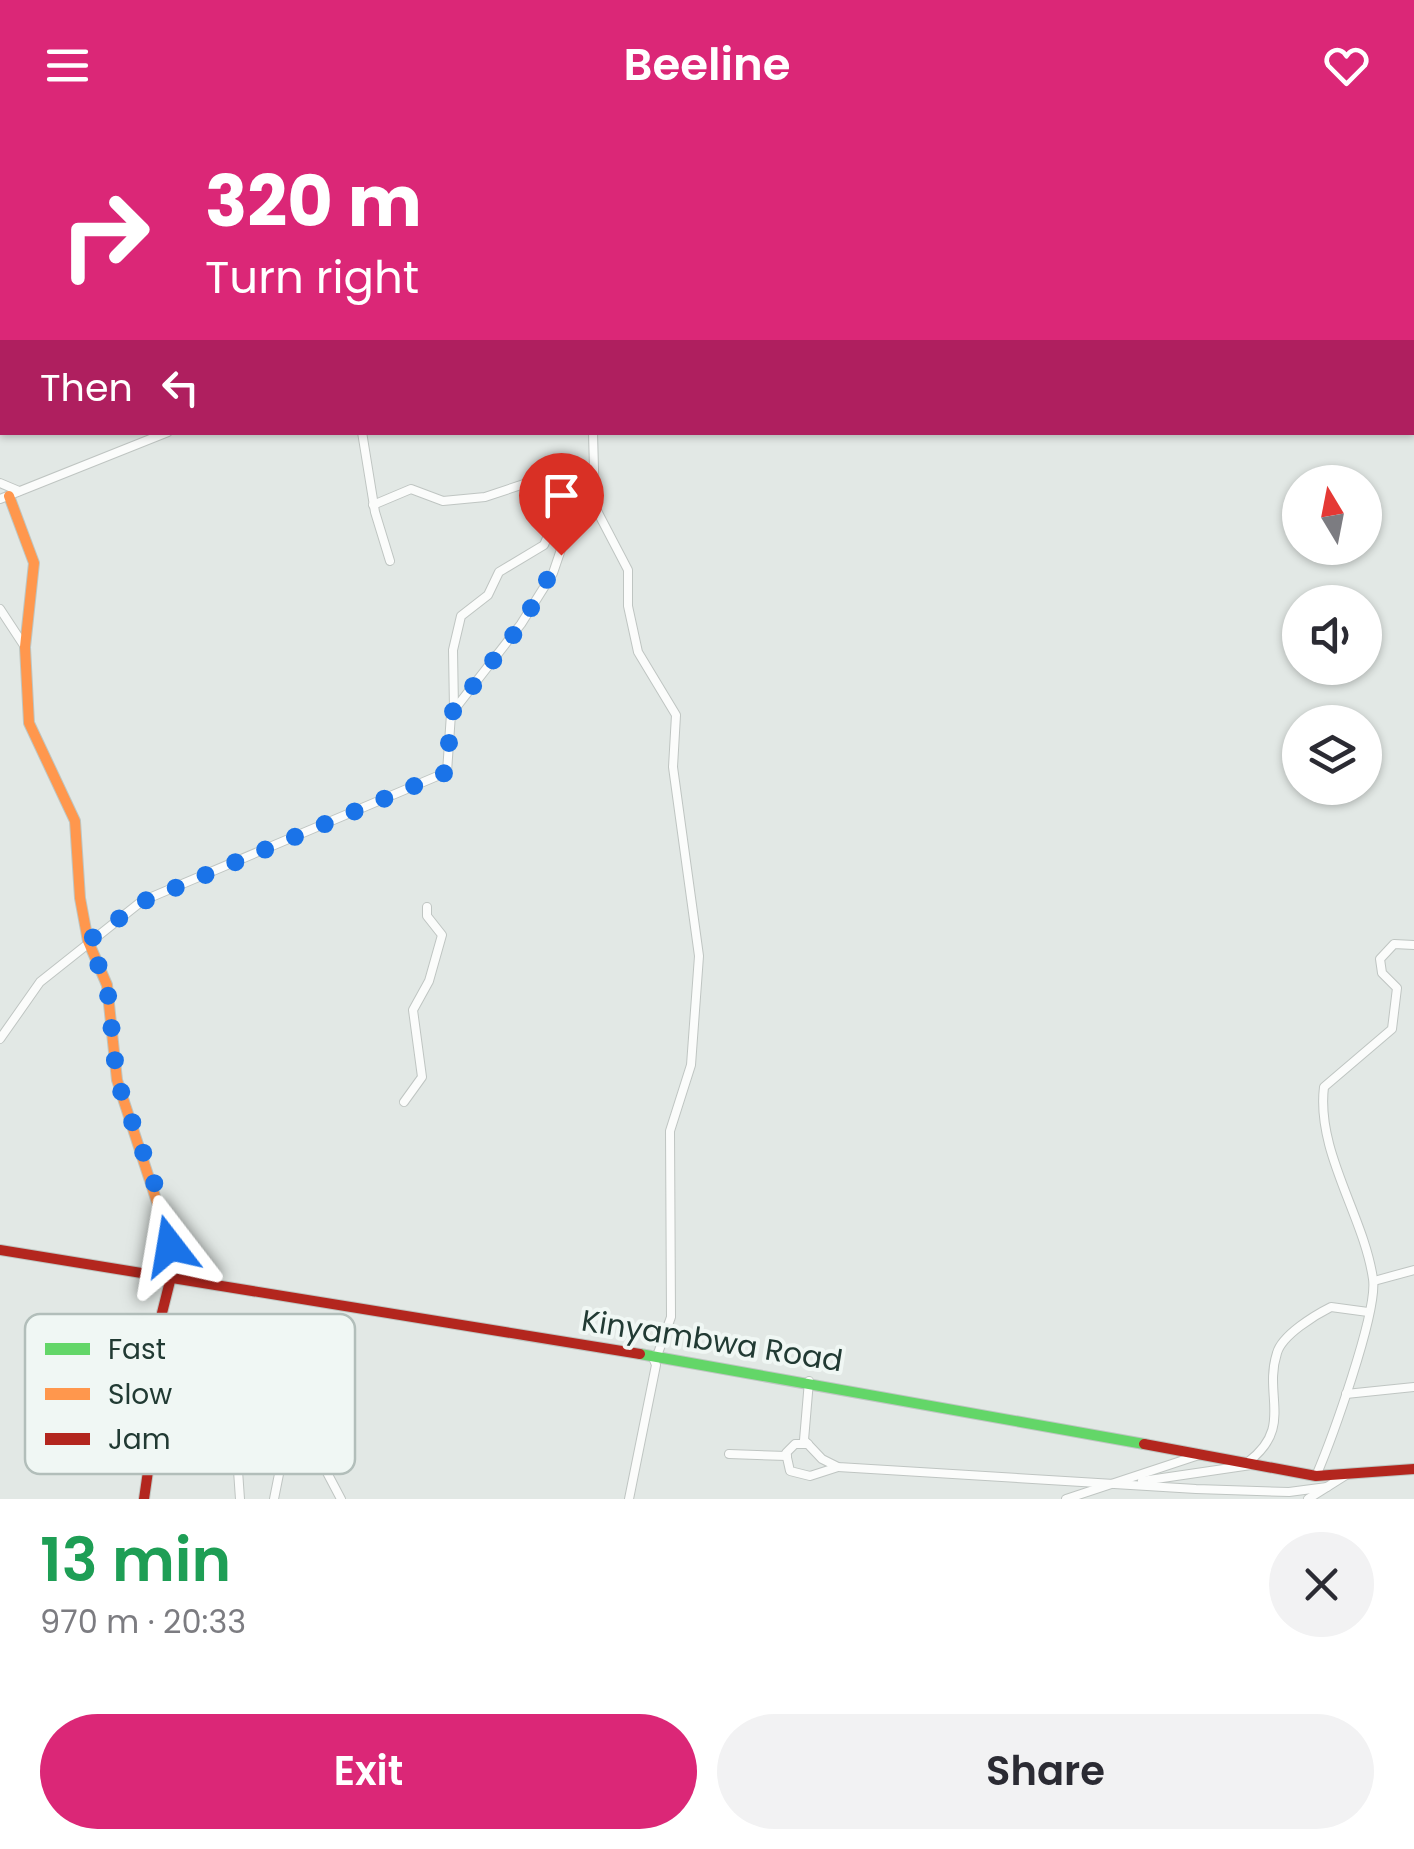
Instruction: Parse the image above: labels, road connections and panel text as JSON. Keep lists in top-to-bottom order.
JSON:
{
  "streets": {
    "street": ["Kinyambwa Road"]
  },
  "legend": ["Fast", "Slow", "Jam"],
  "north": "top",
  "page": {
    "header": "Beeline",
    "turn": ["320 m", "Turn right"],
    "then": "Then",
    "heading": ["13 min", "970 m · 20:33"],
    "buttons": ["Exit", "Share"]
  }
}
